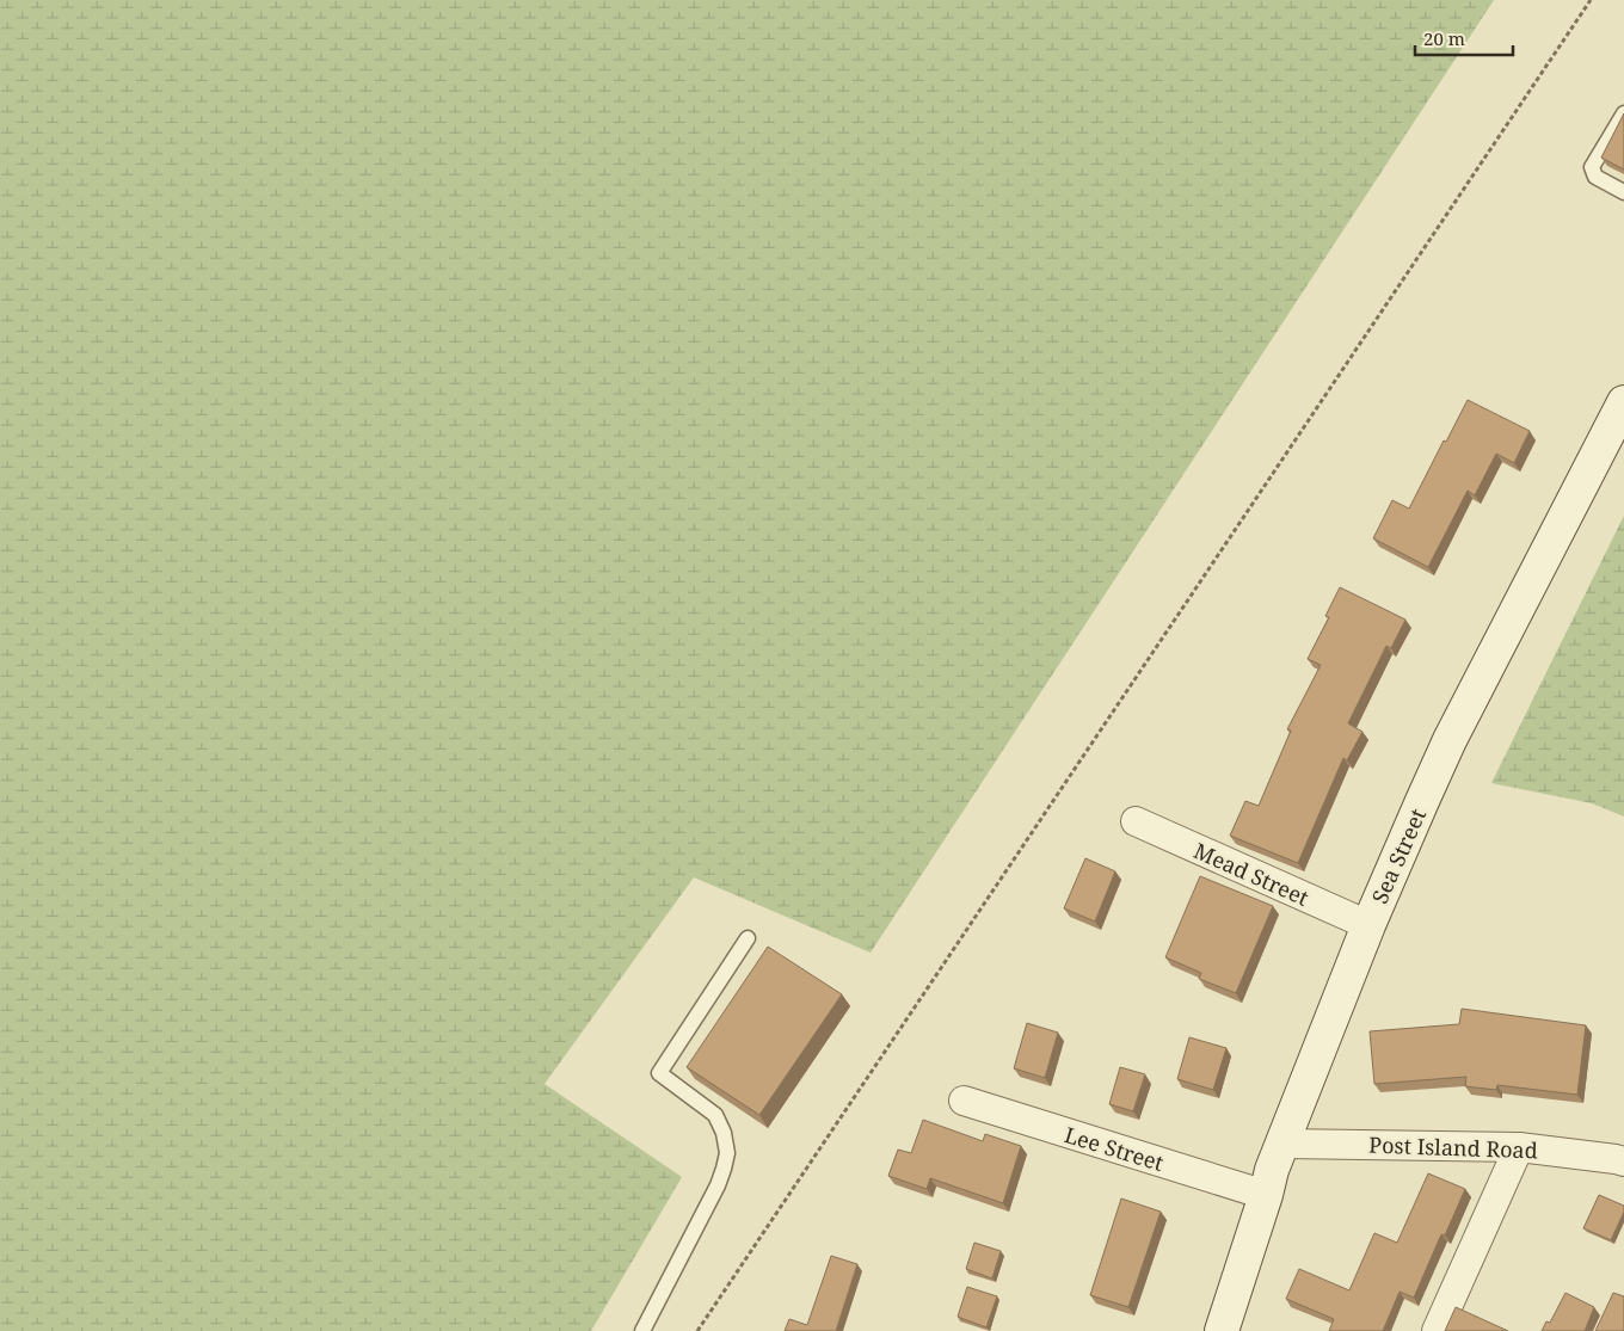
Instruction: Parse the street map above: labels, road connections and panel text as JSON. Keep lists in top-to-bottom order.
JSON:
{
  "streets": {
    "main road": ["Sea Street"],
    "street": ["Mead Street", "Post Island Road", "Lee Street"]
  },
  "crossings": [
    ["Sea Street", "Mead Street"],
    ["Sea Street", "Post Island Road"],
    ["Sea Street", "Lee Street"]
  ],
  "scale_bar": "20 m"
}
